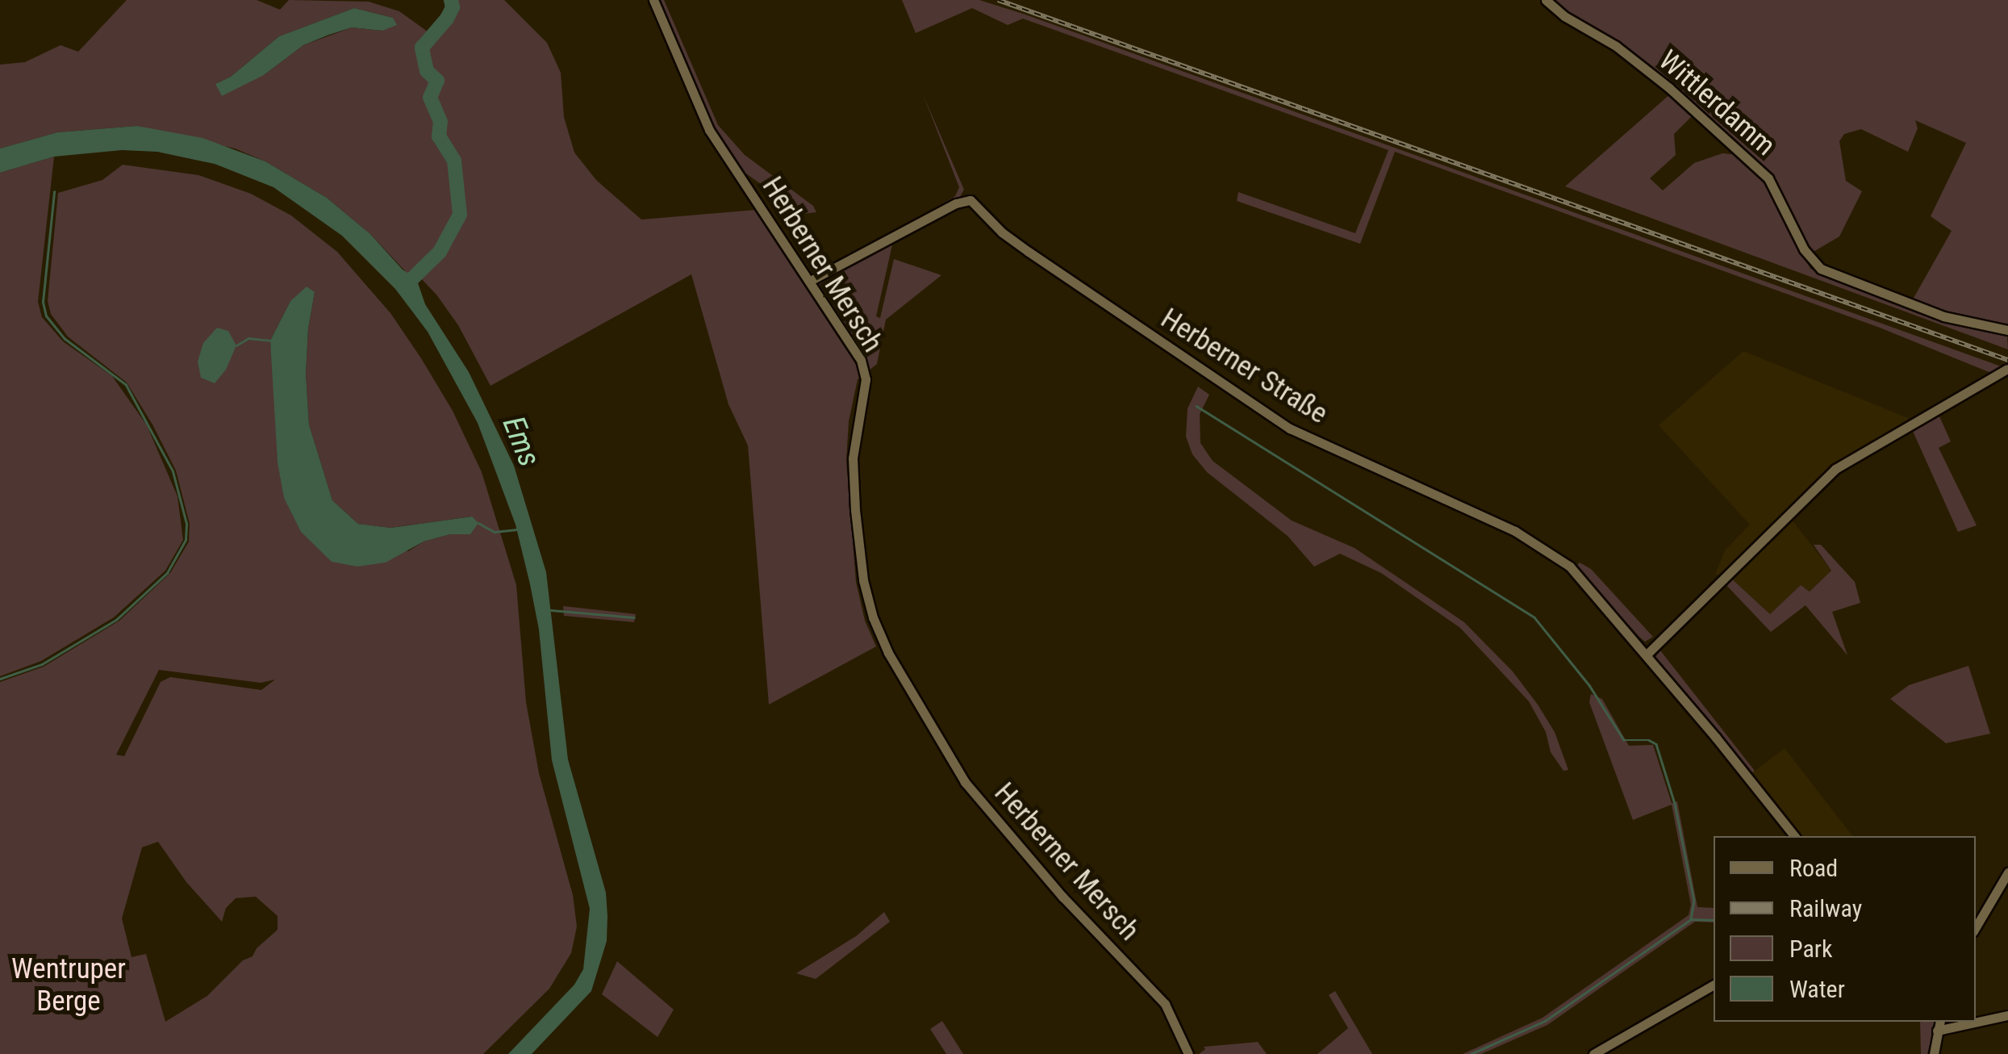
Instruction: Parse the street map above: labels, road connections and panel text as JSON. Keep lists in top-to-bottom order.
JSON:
{
  "streets": {
    "street": ["Wittlerdamm", "Herberner Mersch", "Herberner Straße"]
  },
  "crossings": [
    ["Herberner Mersch", "Herberner Straße"]
  ],
  "water": ["Ems"],
  "parks": ["Wentruper Berge"],
  "legend": [
    "Road",
    "Railway",
    "Park",
    "Water"
  ]
}
